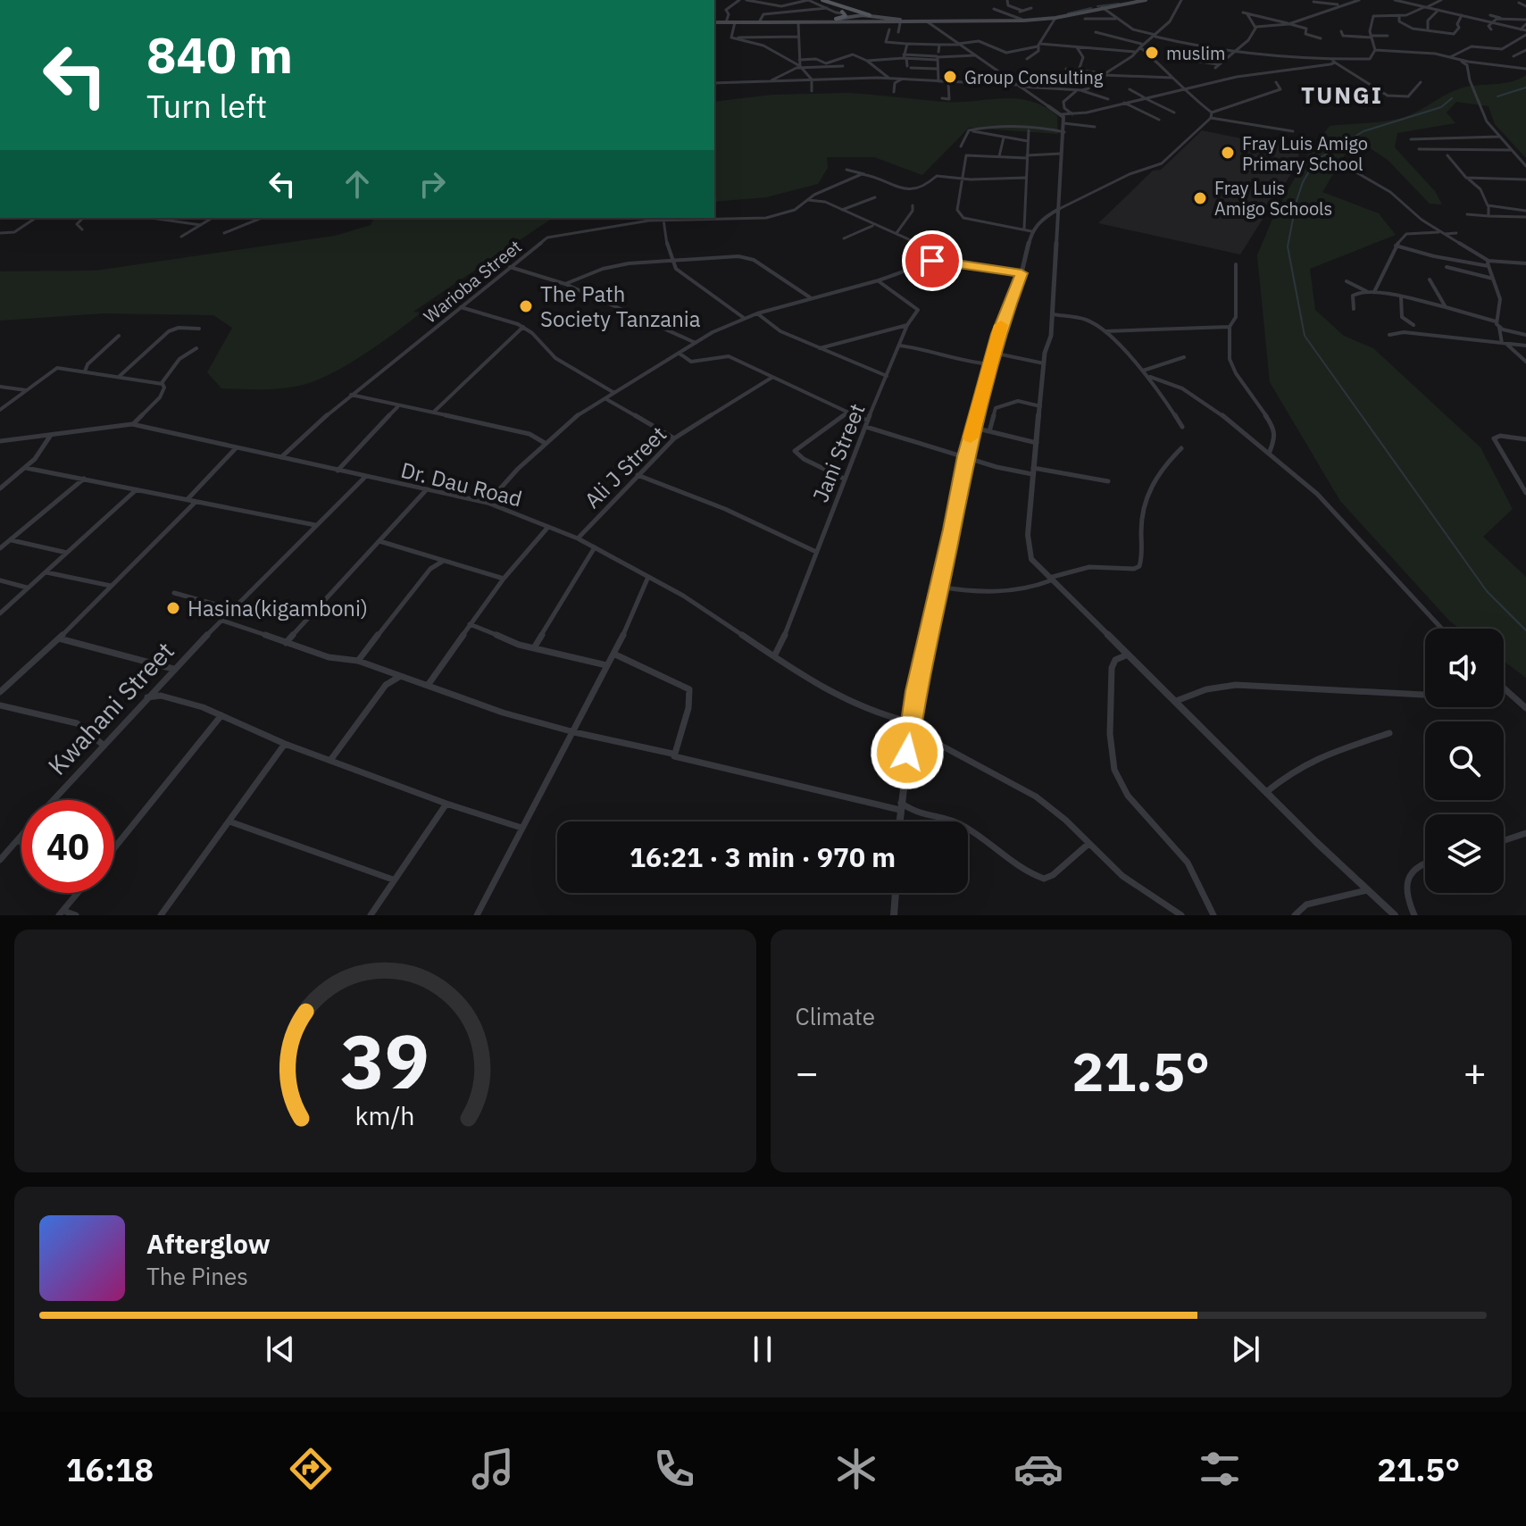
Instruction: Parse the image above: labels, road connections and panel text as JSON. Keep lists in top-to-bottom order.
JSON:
{
  "streets": {
    "street": [
      "Warioba Street",
      "Jani Street",
      "Ali J Street",
      "Dr. Dau Road",
      "Kwahani Street"
    ]
  },
  "crossings": [
    ["Warioba Street", "Dr. Dau Road"],
    ["Jani Street", "Dr. Dau Road"],
    ["Ali J Street", "Dr. Dau Road"],
    ["Dr. Dau Road", "Kwahani Street"]
  ],
  "districts": ["TUNGI"],
  "places": [
    "muslim",
    "Group Consulting",
    "Fray Luis Amigo Primary School",
    "Fray Luis Amigo Schools",
    "The Path Society Tanzania",
    "Hasina(kigamboni)"
  ],
  "page": {
    "turn": ["840 m", "Turn left"],
    "limit": "40",
    "trip": "16:21 · 3 min · 970 m",
    "tile": "Climate",
    "heat": ["−", "21.5°", "+"],
    "song": ["Afterglow", "The Pines"],
    "tabs": ["16:18", "21.5°"],
    "gauge": ["39", "km/h"]
  }
}
